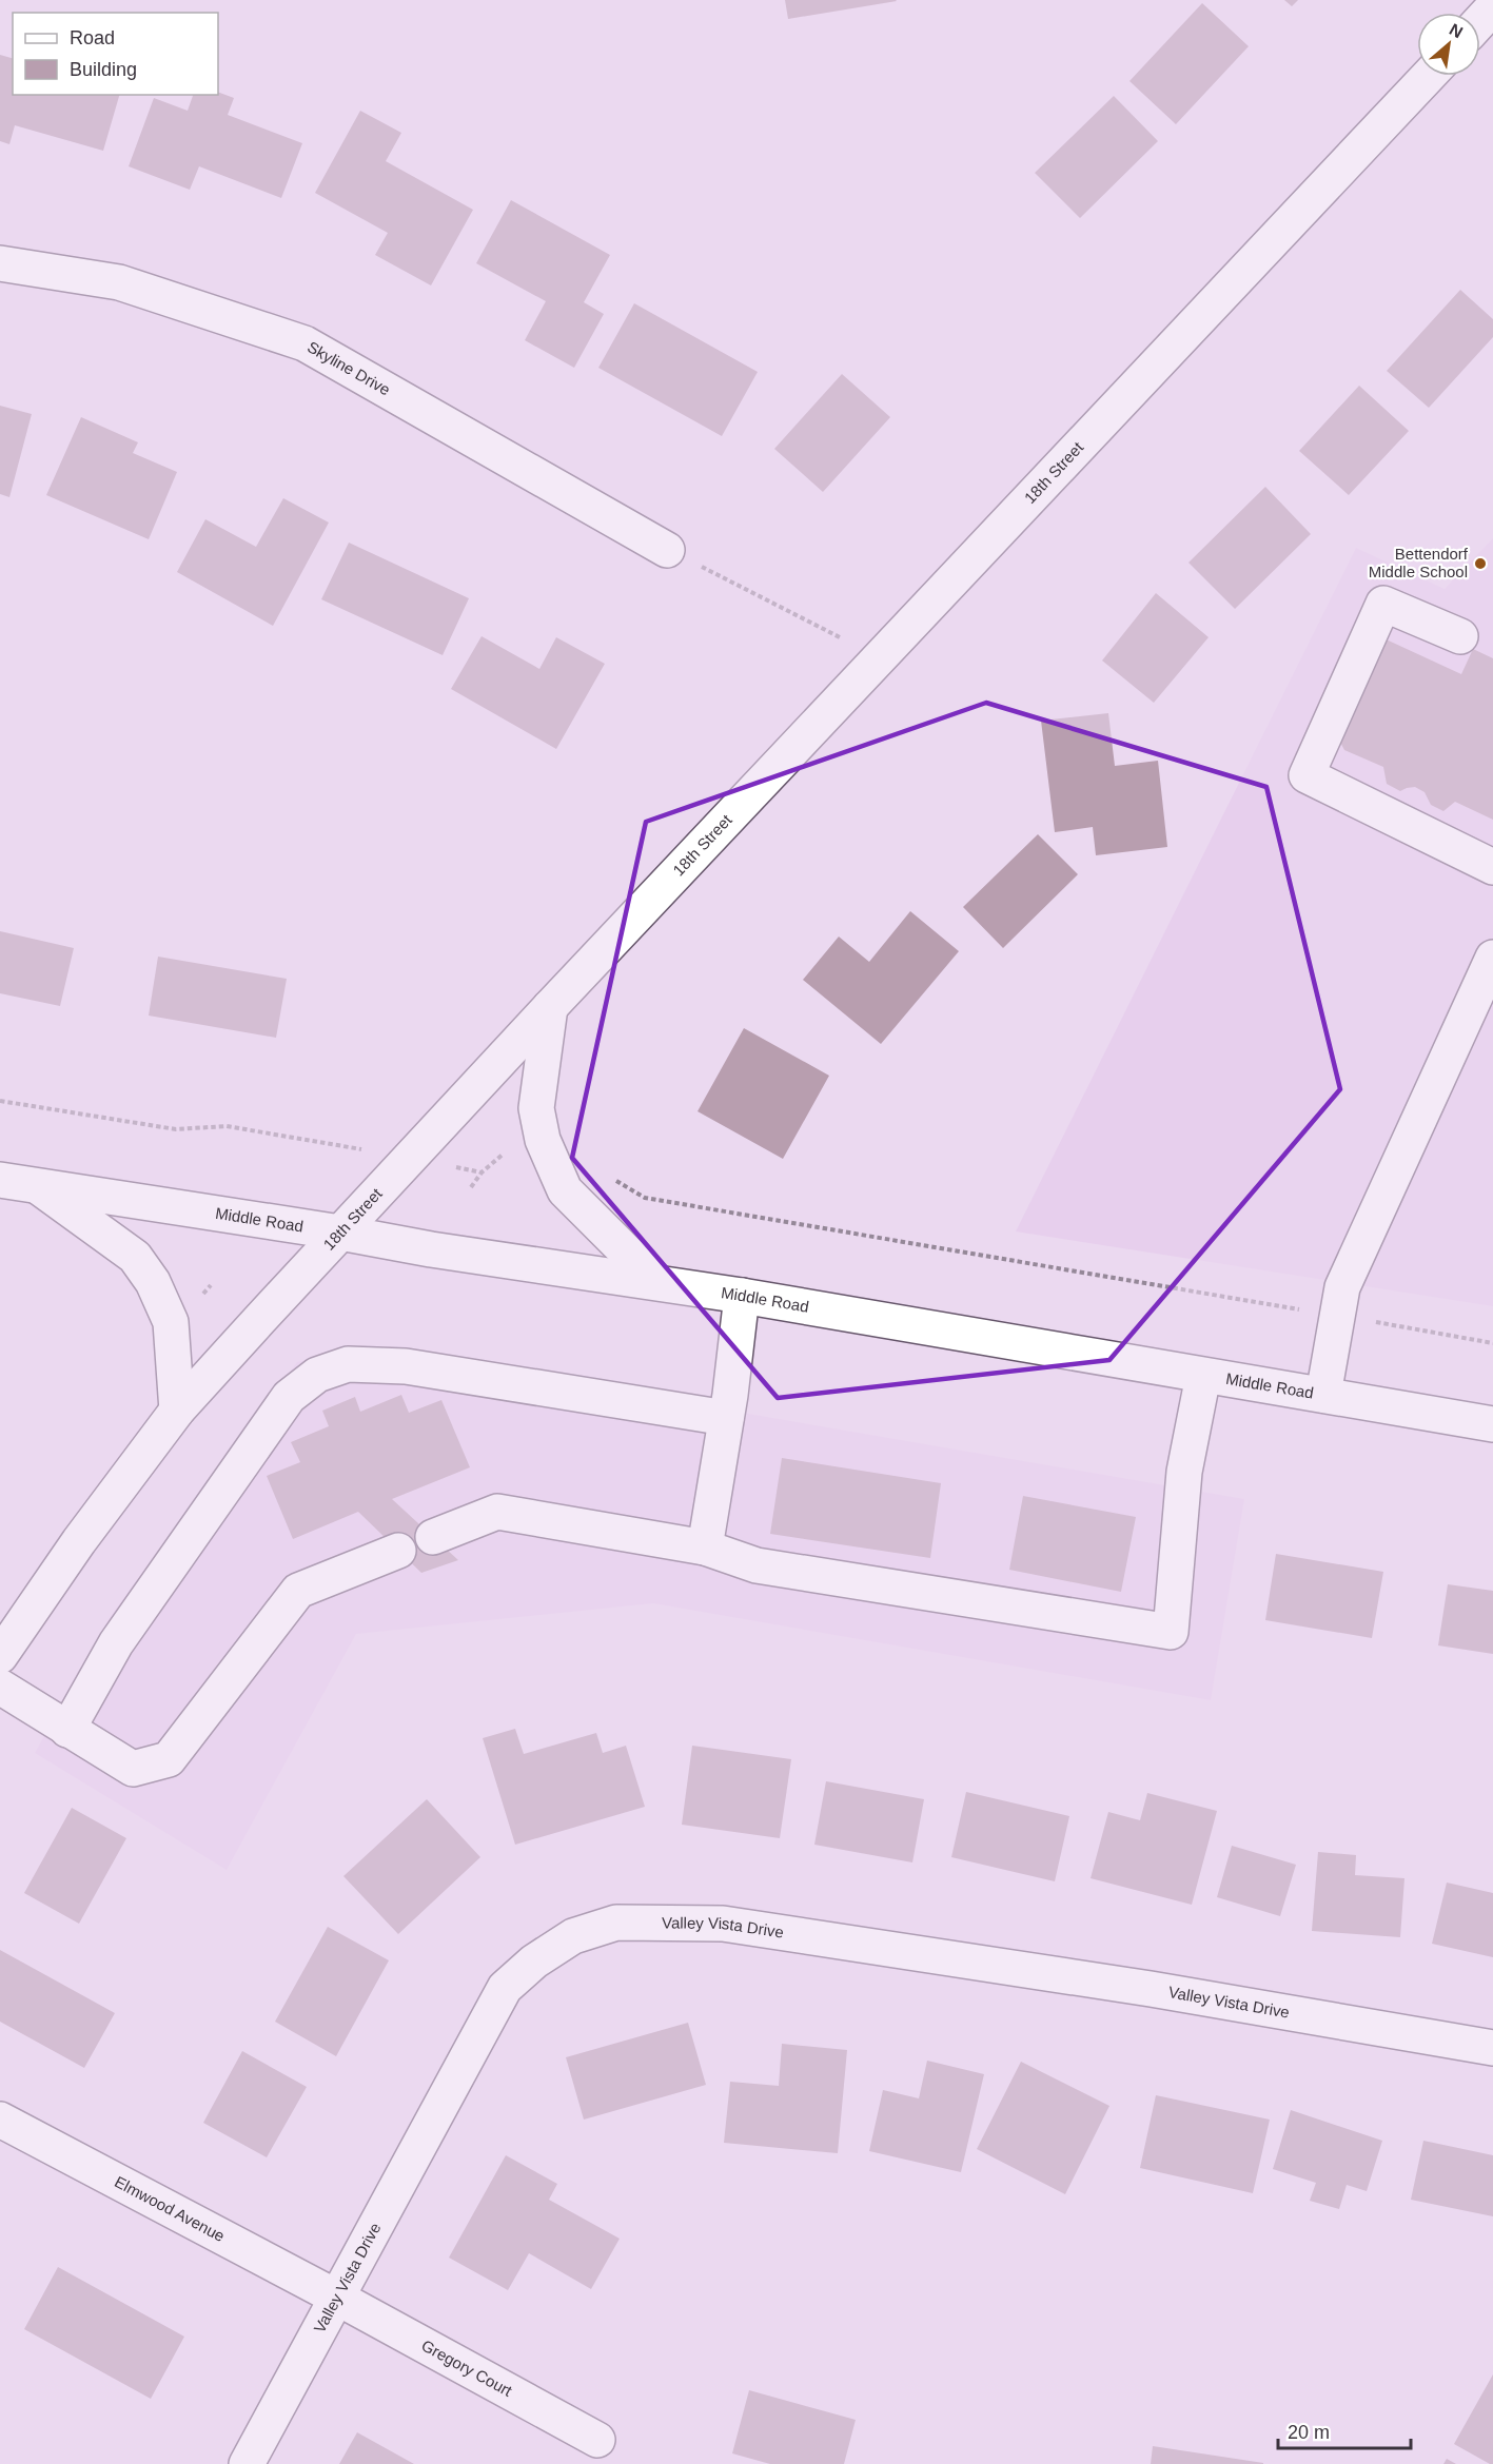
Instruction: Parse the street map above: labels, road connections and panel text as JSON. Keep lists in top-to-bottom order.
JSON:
{
  "streets": {
    "street": [
      "Skyline Drive",
      "18th Street",
      "Middle Road",
      "Valley Vista Drive",
      "Elmwood Avenue",
      "Gregory Court"
    ]
  },
  "crossings": [
    ["18th Street", "Middle Road"],
    ["Valley Vista Drive", "Elmwood Avenue"],
    ["Valley Vista Drive", "Gregory Court"],
    ["Elmwood Avenue", "Gregory Court"]
  ],
  "places": ["Bettendorf Middle School"],
  "legend": ["Road", "Building"],
  "scale_bar": "20 m",
  "north": "top right"
}
